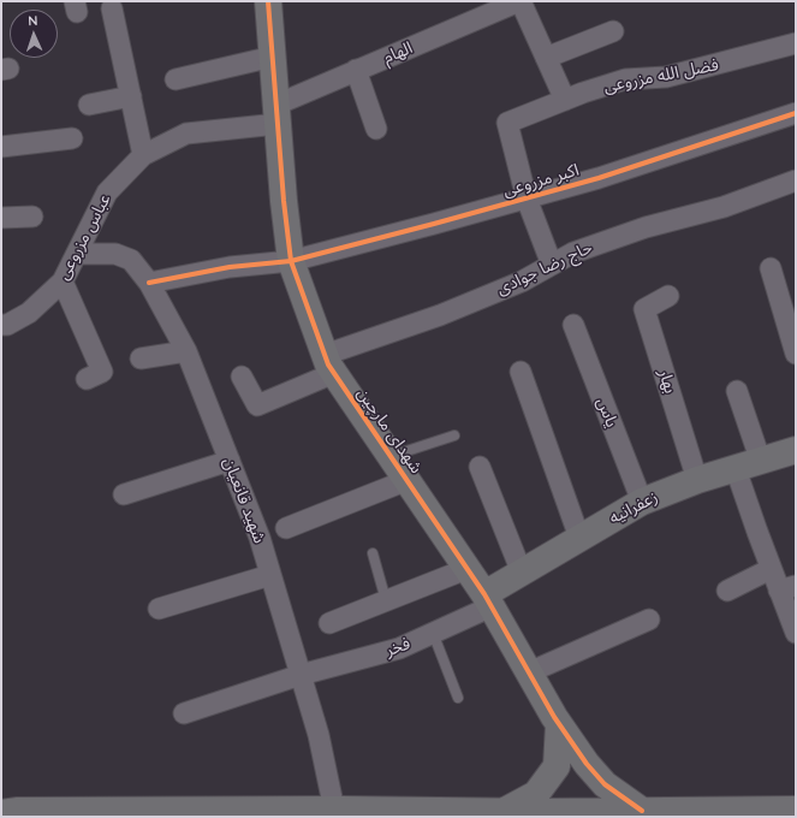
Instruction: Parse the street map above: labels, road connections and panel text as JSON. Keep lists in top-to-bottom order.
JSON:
{
  "streets": {
    "street": [
      "الهام",
      "فضل الله مزروعی",
      "اکبر مزروعی",
      "عباس مزروعی",
      "حاج رضا جوادی",
      "بهار",
      "یاس",
      "شهدای مارچین",
      "شهید قانعیان",
      "زعفرانیه",
      "فخر"
    ]
  },
  "crossings": [
    ["الهام", "عباس مزروعی"],
    ["الهام", "شهدای مارچین"],
    ["فضل الله مزروعی", "اکبر مزروعی"],
    ["فضل الله مزروعی", "حاج رضا جوادی"],
    ["اکبر مزروعی", "شهدای مارچین"],
    ["اکبر مزروعی", "شهید قانعیان"],
    ["عباس مزروعی", "شهدای مارچین"],
    ["عباس مزروعی", "شهید قانعیان"],
    ["حاج رضا جوادی", "شهدای مارچین"],
    ["بهار", "زعفرانیه"],
    ["یاس", "زعفرانیه"],
    ["شهدای مارچین", "زعفرانیه"],
    ["شهدای مارچین", "فخر"],
    ["شهید قانعیان", "فخر"],
    ["زعفرانیه", "فخر"]
  ],
  "north": "top"
}
